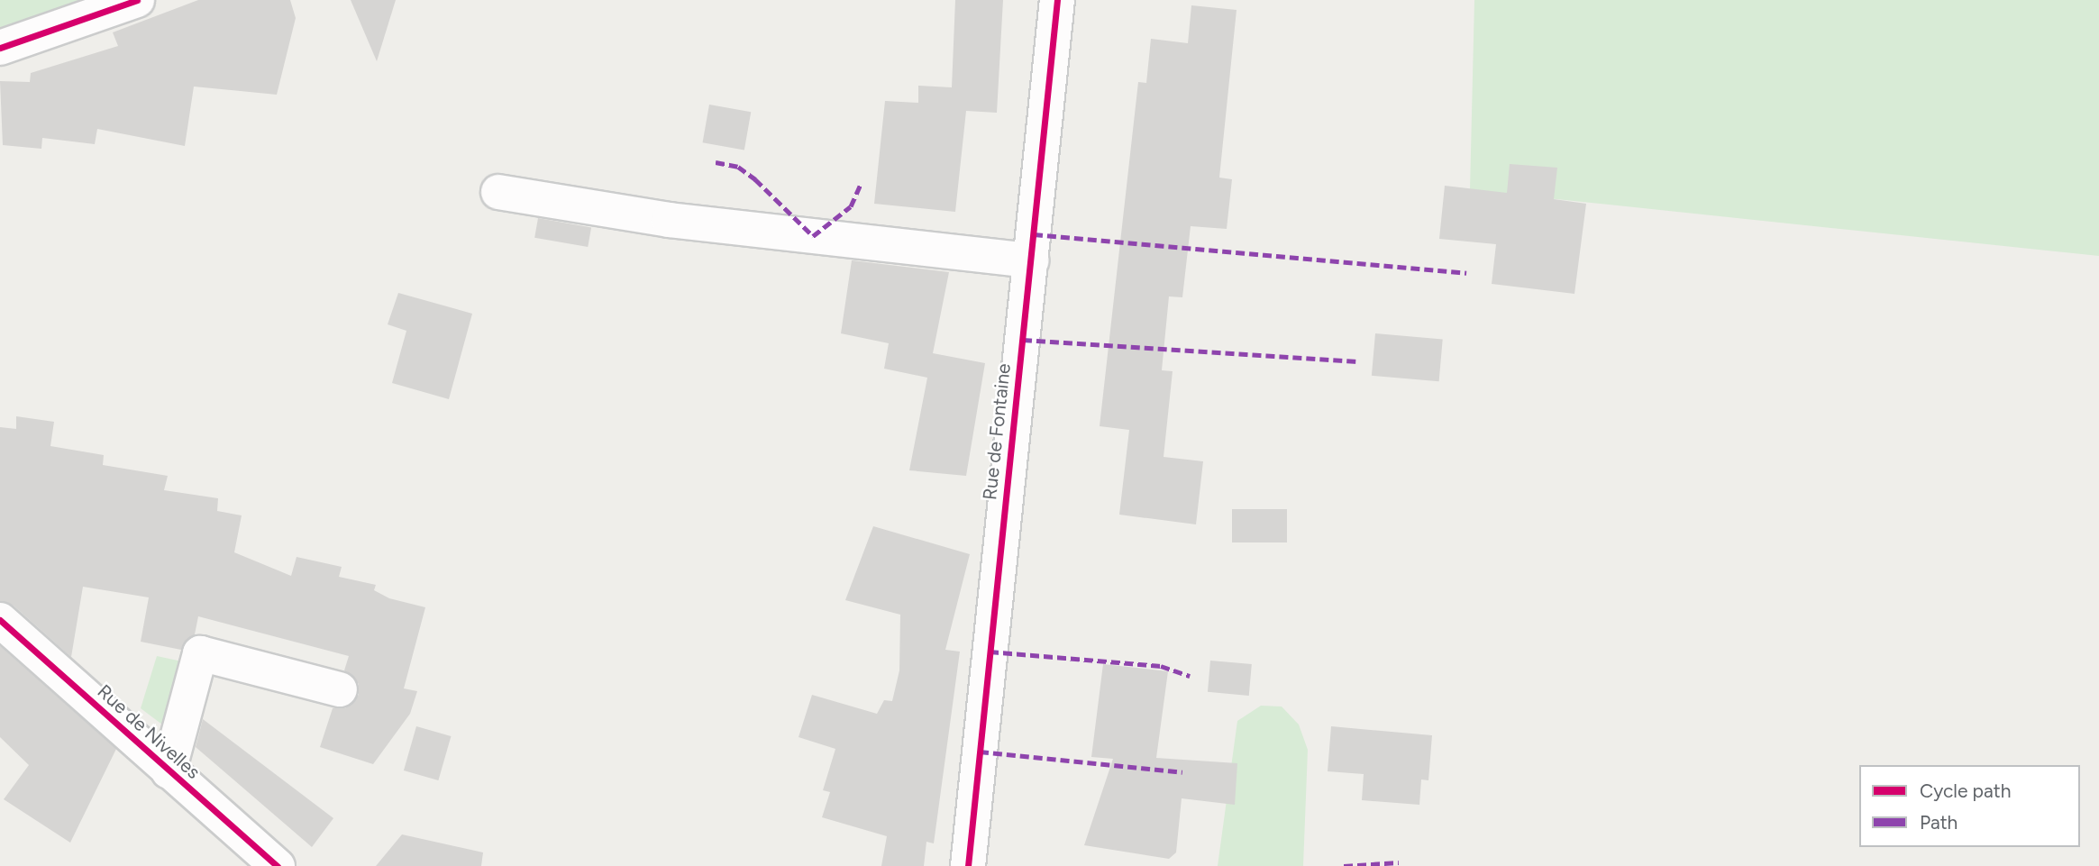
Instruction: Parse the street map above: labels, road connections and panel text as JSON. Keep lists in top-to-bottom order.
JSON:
{
  "streets": {
    "street": ["Rue de Fontaine", "Rue de Nivelles"]
  },
  "legend": ["Cycle path", "Path"]
}
